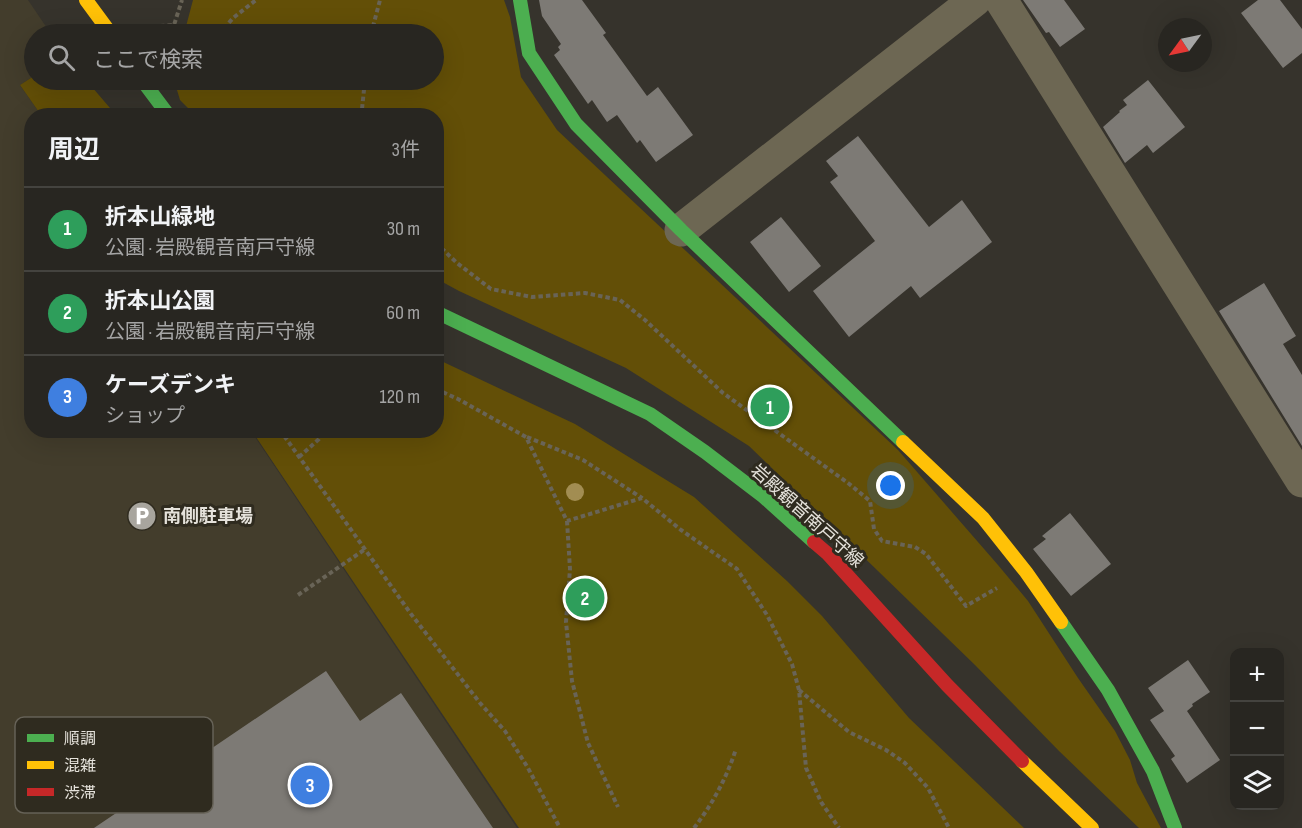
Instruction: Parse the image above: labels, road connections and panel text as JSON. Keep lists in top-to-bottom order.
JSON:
{
  "streets": {
    "street": ["岩殿観音南戸守線"]
  },
  "places": {
    "parking": ["南側駐車場"]
  },
  "legend": ["順調", "混雑", "渋滞"],
  "north": "bottom left",
  "page": {
    "search": "ここで検索",
    "heading": ["周辺", "3件"],
    "list": [
      {
        "mark": "1",
        "name": "折本山緑地",
        "note": "公園 · 岩殿観音南戸守線",
        "value": "30 m"
      },
      {
        "mark": "2",
        "name": "折本山公園",
        "note": "公園 · 岩殿観音南戸守線",
        "value": "60 m"
      },
      {
        "mark": "3",
        "name": "ケーズデンキ",
        "note": "ショップ",
        "value": "120 m"
      }
    ],
    "pins": ["1", "2", "3"],
    "map_buttons": ["+", "−"]
  }
}
